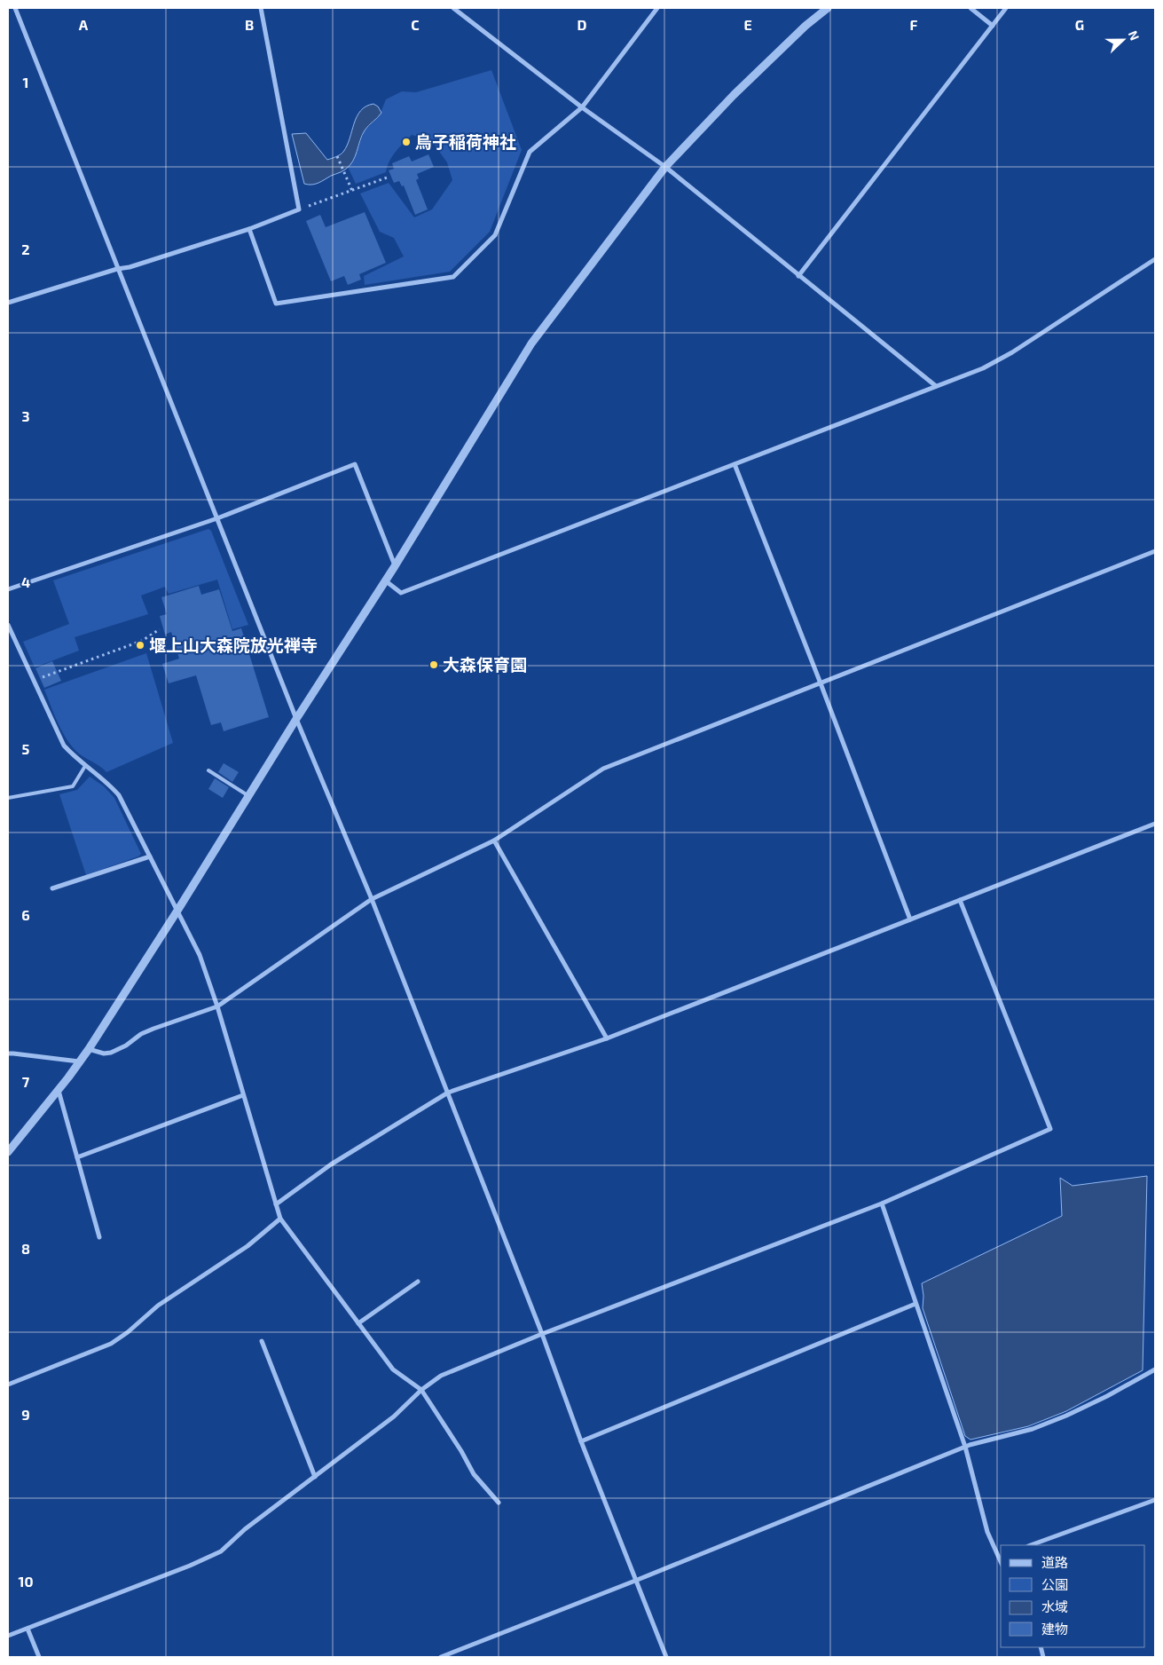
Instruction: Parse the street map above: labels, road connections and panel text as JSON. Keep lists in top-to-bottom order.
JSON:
{
  "places": ["烏子稲荷神社", "堰上山大森院放光禅寺", "大森保育園"],
  "legend": [
    "道路",
    "公園",
    "水域",
    "建物"
  ],
  "north": "right",
  "grid": {
    "columns": [
      "A",
      "B",
      "C",
      "D",
      "E",
      "F",
      "G"
    ],
    "rows": [
      "1",
      "2",
      "3",
      "4",
      "5",
      "6",
      "7",
      "8",
      "9",
      "10"
    ]
  }
}
